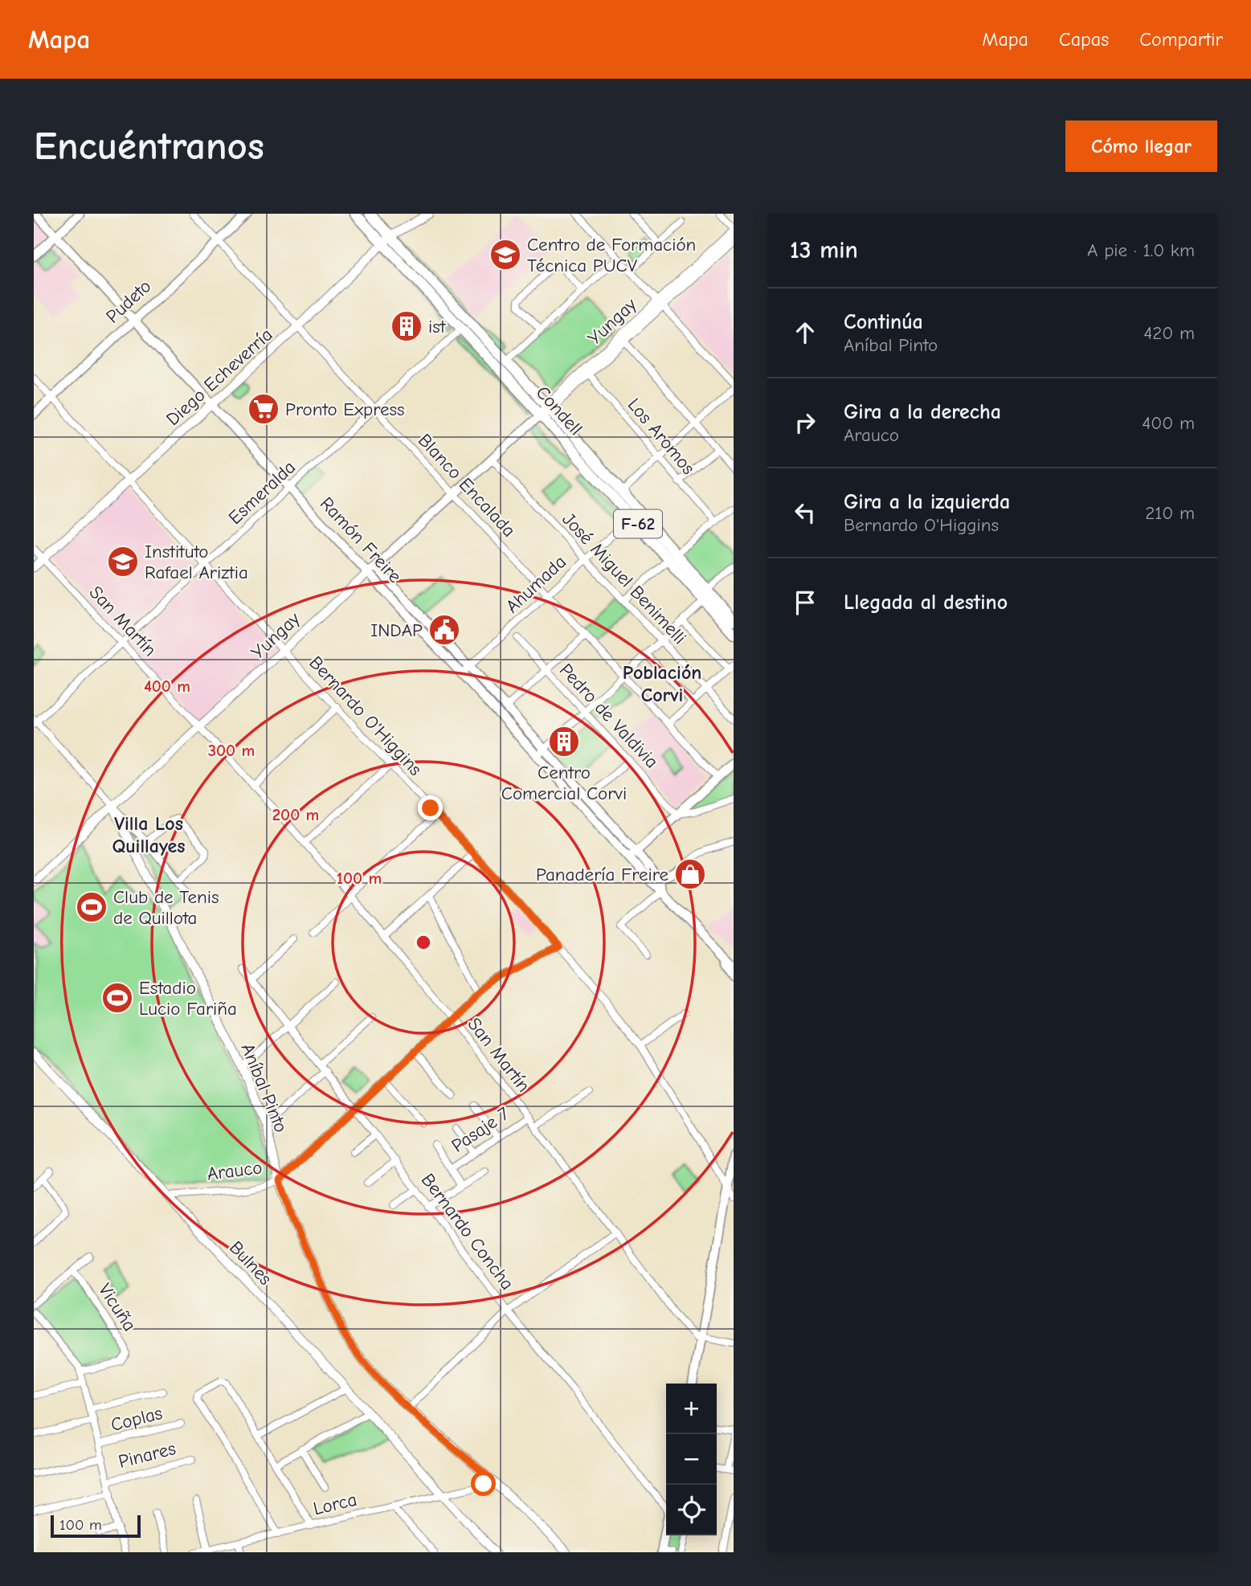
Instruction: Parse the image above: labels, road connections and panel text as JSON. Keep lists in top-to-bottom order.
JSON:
{
  "streets": {
    "main road": [
      "Pudeto",
      "Yungay",
      "Condell",
      "F-62",
      "Ramón Freire"
    ],
    "street": [
      "Diego Echeverría",
      "Los Aromos",
      "Blanco Encalada",
      "Esmeralda",
      "José Miguel Benimelli",
      "Ahumada",
      "San Martín",
      "Bernardo O'Higgins",
      "Pedro de Valdivia",
      "Aníbal Pinto",
      "Pasaje 7",
      "Arauco",
      "Bernardo Concha",
      "Bulnes",
      "Vicuña",
      "Coplas",
      "Pinares",
      "Lorca"
    ]
  },
  "crossings": [
    ["Pudeto", "Blanco Encalada"],
    ["Pudeto", "Ramón Freire"],
    ["Pudeto", "Bernardo O'Higgins"],
    ["Yungay", "Condell"],
    ["Yungay", "Los Aromos"],
    ["Yungay", "Blanco Encalada"],
    ["Yungay", "Ramón Freire"],
    ["Yungay", "José Miguel Benimelli"],
    ["Yungay", "San Martín"],
    ["Yungay", "Bernardo O'Higgins"],
    ["Yungay", "Aníbal Pinto"],
    ["Diego Echeverría", "Condell"],
    ["Diego Echeverría", "Blanco Encalada"],
    ["Diego Echeverría", "Ramón Freire"],
    ["Diego Echeverría", "San Martín"],
    ["Diego Echeverría", "Bernardo O'Higgins"],
    ["Condell", "Esmeralda"],
    ["Condell", "Ahumada"],
    ["Blanco Encalada", "Esmeralda"],
    ["Blanco Encalada", "Ahumada"],
    ["Esmeralda", "Ramón Freire"],
    ["Esmeralda", "San Martín"],
    ["Esmeralda", "Bernardo O'Higgins"],
    ["Esmeralda", "Aníbal Pinto"],
    ["Ramón Freire", "Ahumada"],
    ["José Miguel Benimelli", "Ahumada"],
    ["San Martín", "Pasaje 7"],
    ["San Martín", "Arauco"],
    ["Bernardo O'Higgins", "Arauco"],
    ["Aníbal Pinto", "Arauco"],
    ["Aníbal Pinto", "Lorca"],
    ["Pasaje 7", "Bernardo Concha"],
    ["Arauco", "Bernardo Concha"],
    ["Arauco", "Bulnes"],
    ["Bulnes", "Lorca"]
  ],
  "districts": ["Población Corvi", "Villa Los Quillayes"],
  "places": {
    "school or university": ["Centro de Formación Técnica PUCV", "Instituto Rafael Ariztia"],
    "building": ["ist", "Centro Comercial Corvi"],
    "supermarket": ["Pronto Express"],
    "public building": ["INDAP"],
    "shop": ["Panadería Freire"],
    "sports": ["Club de Tenis de Quillota", "Estadio Lucio Fariña"]
  },
  "scale_bar": "100 m",
  "page": {
    "header": "Mapa",
    "nav": ["Mapa", "Capas", "Compartir"],
    "buttons": "Cómo llegar",
    "title": "Encuéntranos",
    "heading": ["13 min", "A pie · 1.0 km"],
    "list": [
      ["Continúa", "Aníbal Pinto", "420 m"],
      ["Gira a la derecha", "Arauco", "400 m"],
      ["Gira a la izquierda", "Bernardo O'Higgins", "210 m"],
      "Llegada al destino"
    ],
    "map_buttons": ["+", "−"],
    "scale": "100 m"
  },
  "rings": [
    "400 m",
    "300 m",
    "200 m",
    "100 m"
  ]
}
